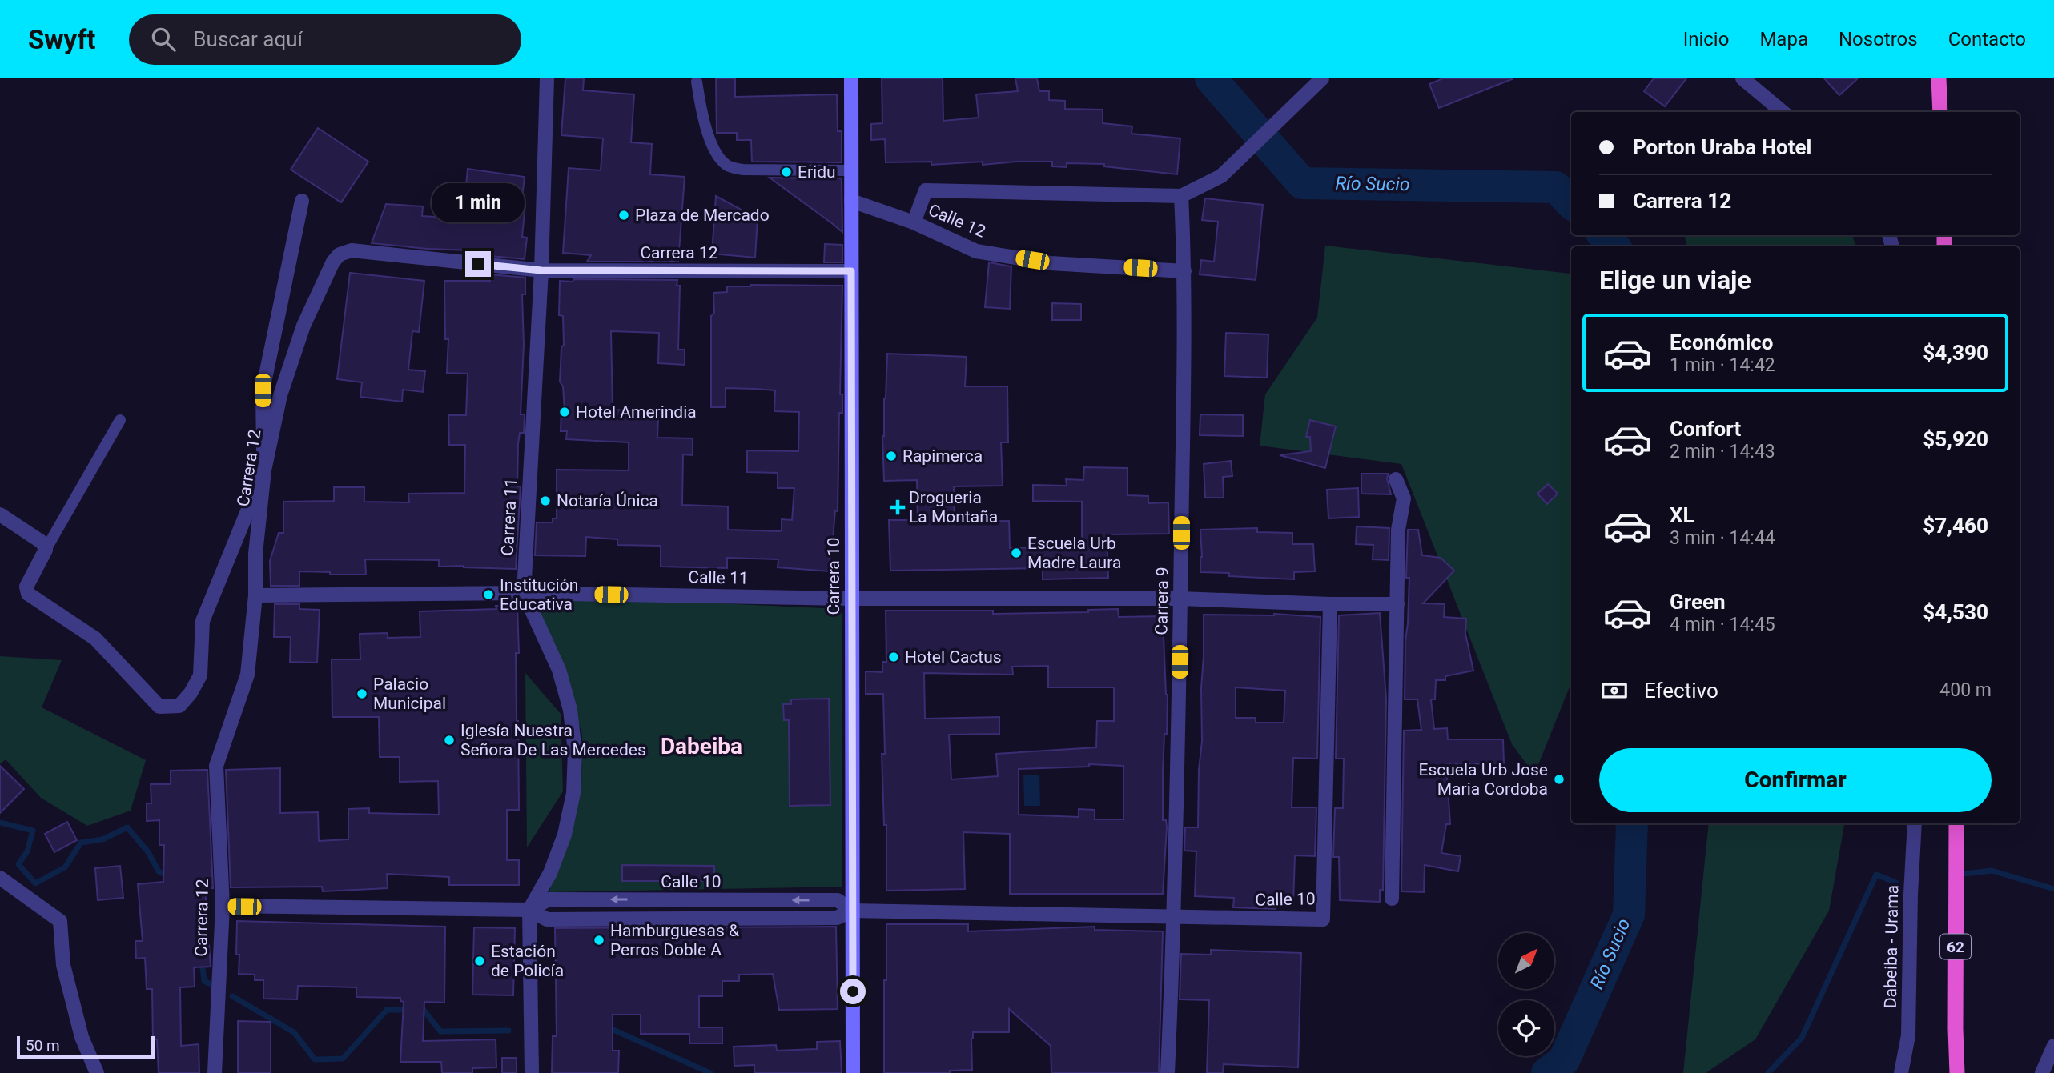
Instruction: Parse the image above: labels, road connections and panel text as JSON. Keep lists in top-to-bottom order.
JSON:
{
  "streets": {
    "highway": ["62"],
    "main road": ["Carrera 10"],
    "street": [
      "Calle 12",
      "Carrera 12",
      "Carrera 11",
      "Calle 11",
      "Carrera 9",
      "Calle 10",
      "Dabeiba - Urama"
    ]
  },
  "crossings": [
    ["Calle 12", "Carrera 10"],
    ["Calle 12", "Carrera 9"],
    ["Carrera 12", "Carrera 11"],
    ["Carrera 12", "Carrera 10"],
    ["Carrera 12", "Calle 11"],
    ["Carrera 12", "Calle 10"],
    ["Carrera 11", "Calle 11"],
    ["Carrera 11", "Calle 10"],
    ["Carrera 10", "Calle 11"],
    ["Carrera 10", "Calle 10"],
    ["Calle 11", "Carrera 9"],
    ["Carrera 9", "Calle 10"]
  ],
  "districts": ["Dabeiba"],
  "water": ["Río Sucio"],
  "places": {
    "other": [
      "Eridu",
      "Plaza de Mercado",
      "Hotel Amerindia",
      "Rapimerca",
      "Notaría Única",
      "Escuela Urb Madre Laura",
      "Institución Educativa",
      "Hotel Cactus",
      "Palacio Municipal",
      "Iglesía Nuestra Señora De Las Mercedes",
      "Escuela Urb Jose Maria Cordoba",
      "Hamburguesas & Perros Doble A",
      "Estación de Policía"
    ],
    "health": ["Drogueria La Montaña"]
  },
  "scale_bar": "50 m",
  "north": "top right",
  "page": {
    "header": "Swyft",
    "search": "Buscar aquí",
    "nav": [
      "Inicio",
      "Mapa",
      "Nosotros",
      "Contacto"
    ],
    "banner": ["Porton Uraba Hotel", "Carrera 12"],
    "bubble": "1 min",
    "heading": "Elige un viaje",
    "list": [
      {
        "name": "Económico",
        "note": "1 min · 14:42",
        "value": "$4,390"
      },
      {
        "name": "Confort",
        "note": "2 min · 14:43",
        "value": "$5,920"
      },
      {
        "name": "XL",
        "note": "3 min · 14:44",
        "value": "$7,460"
      },
      {
        "name": "Green",
        "note": "4 min · 14:45",
        "value": "$4,530"
      }
    ],
    "pay": ["Efectivo", "400 m"],
    "buttons": "Confirmar",
    "scale": "50 m"
  }
}
